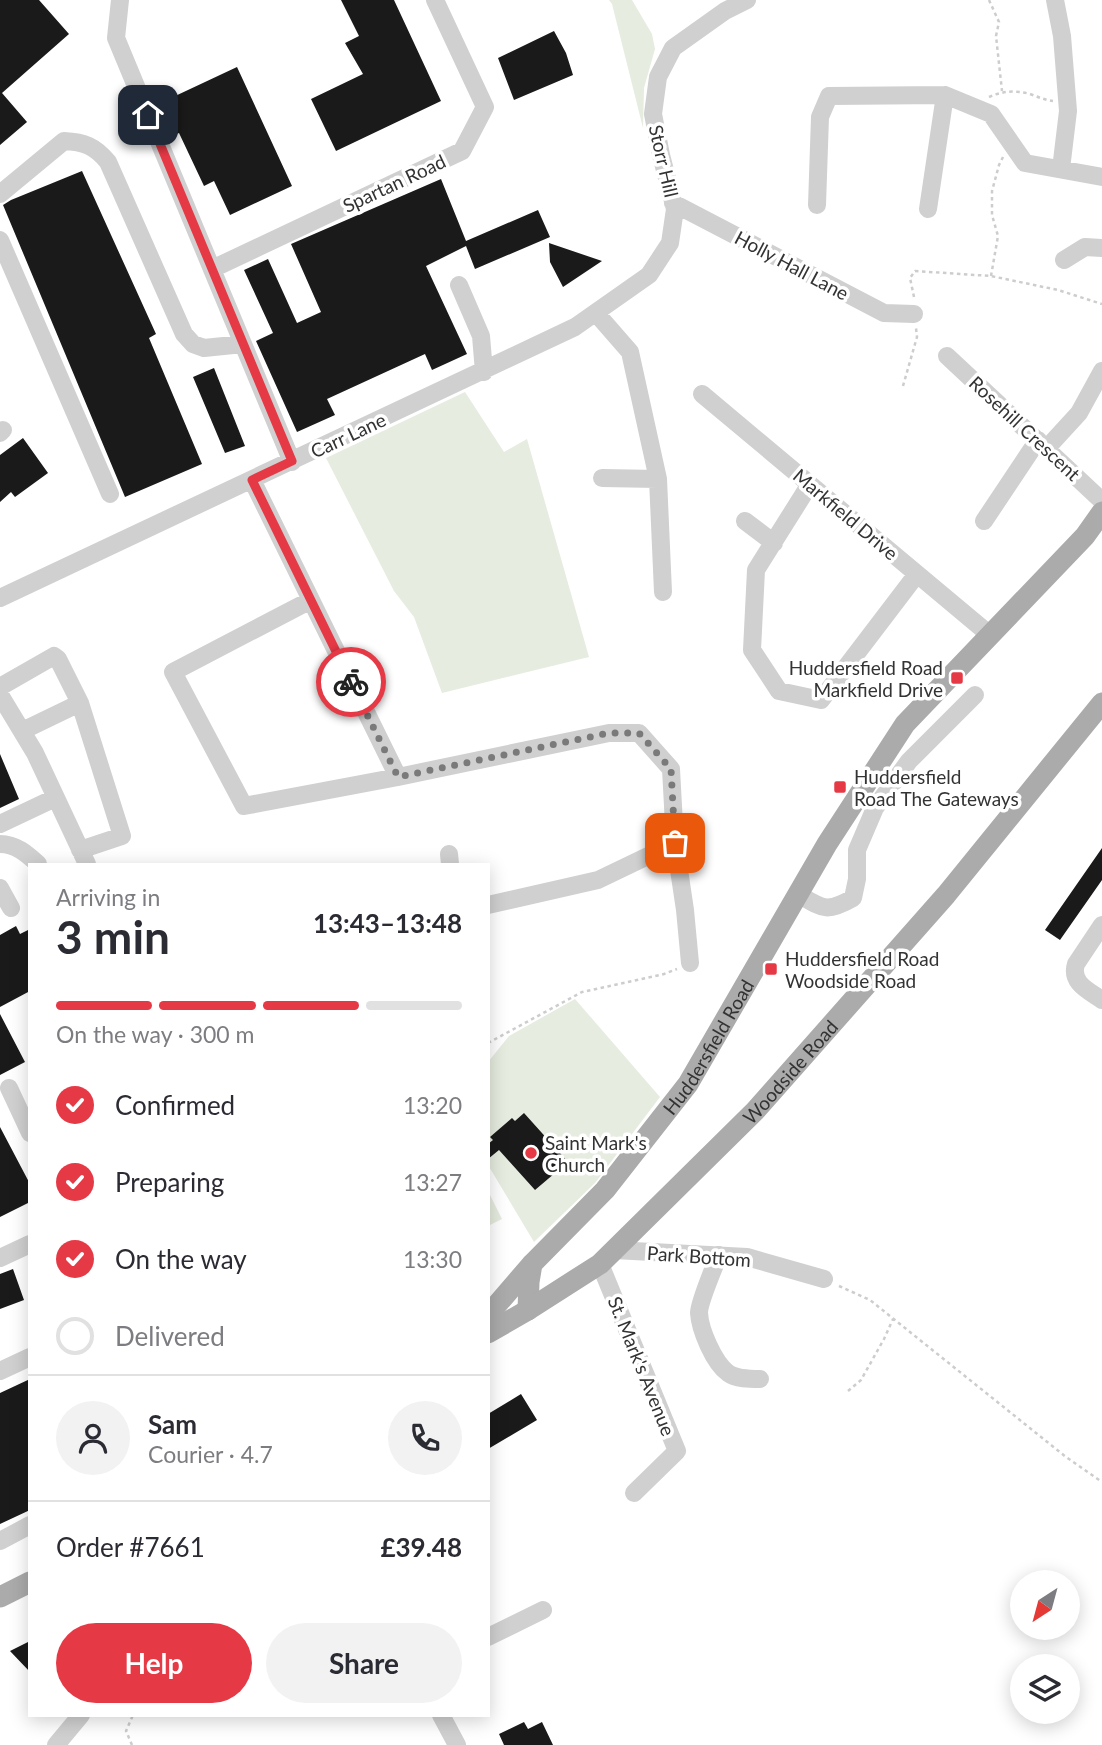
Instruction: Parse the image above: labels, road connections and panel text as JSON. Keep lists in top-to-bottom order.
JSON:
{
  "streets": {
    "main road": ["Huddersfield Road", "Woodside Road"],
    "street": [
      "Storr Hill",
      "Spartan Road",
      "Holly Hall Lane",
      "Rosehill Crescent",
      "Carr Lane",
      "Markfield Drive",
      "Park Bottom",
      "St. Mark's Avenue"
    ]
  },
  "crossings": [
    ["Storr Hill", "Holly Hall Lane"],
    ["Storr Hill", "Carr Lane"],
    ["Markfield Drive", "Huddersfield Road"],
    ["Woodside Road", "Park Bottom"],
    ["Woodside Road", "St. Mark's Avenue"],
    ["Park Bottom", "St. Mark's Avenue"]
  ],
  "places": {
    "transit": ["Huddersfield Road Markfield Drive", "Huddersfield Road The Gateways", "Huddersfield Road Woodside Road"],
    "other": ["Saint Mark's Church"]
  },
  "north": "bottom left",
  "page": {
    "heading": ["3 min", "Arriving in", "13:43–13:48"],
    "panel": [
      "Sam",
      "Courier · 4.7",
      "Order #7661",
      "£39.48"
    ],
    "bar": "On the way · 300 m",
    "list": [
      ["Confirmed", "13:20"],
      ["Preparing", "13:27"],
      ["On the way", "13:30"],
      "Delivered"
    ],
    "buttons": ["Help", "Share"]
  }
}
